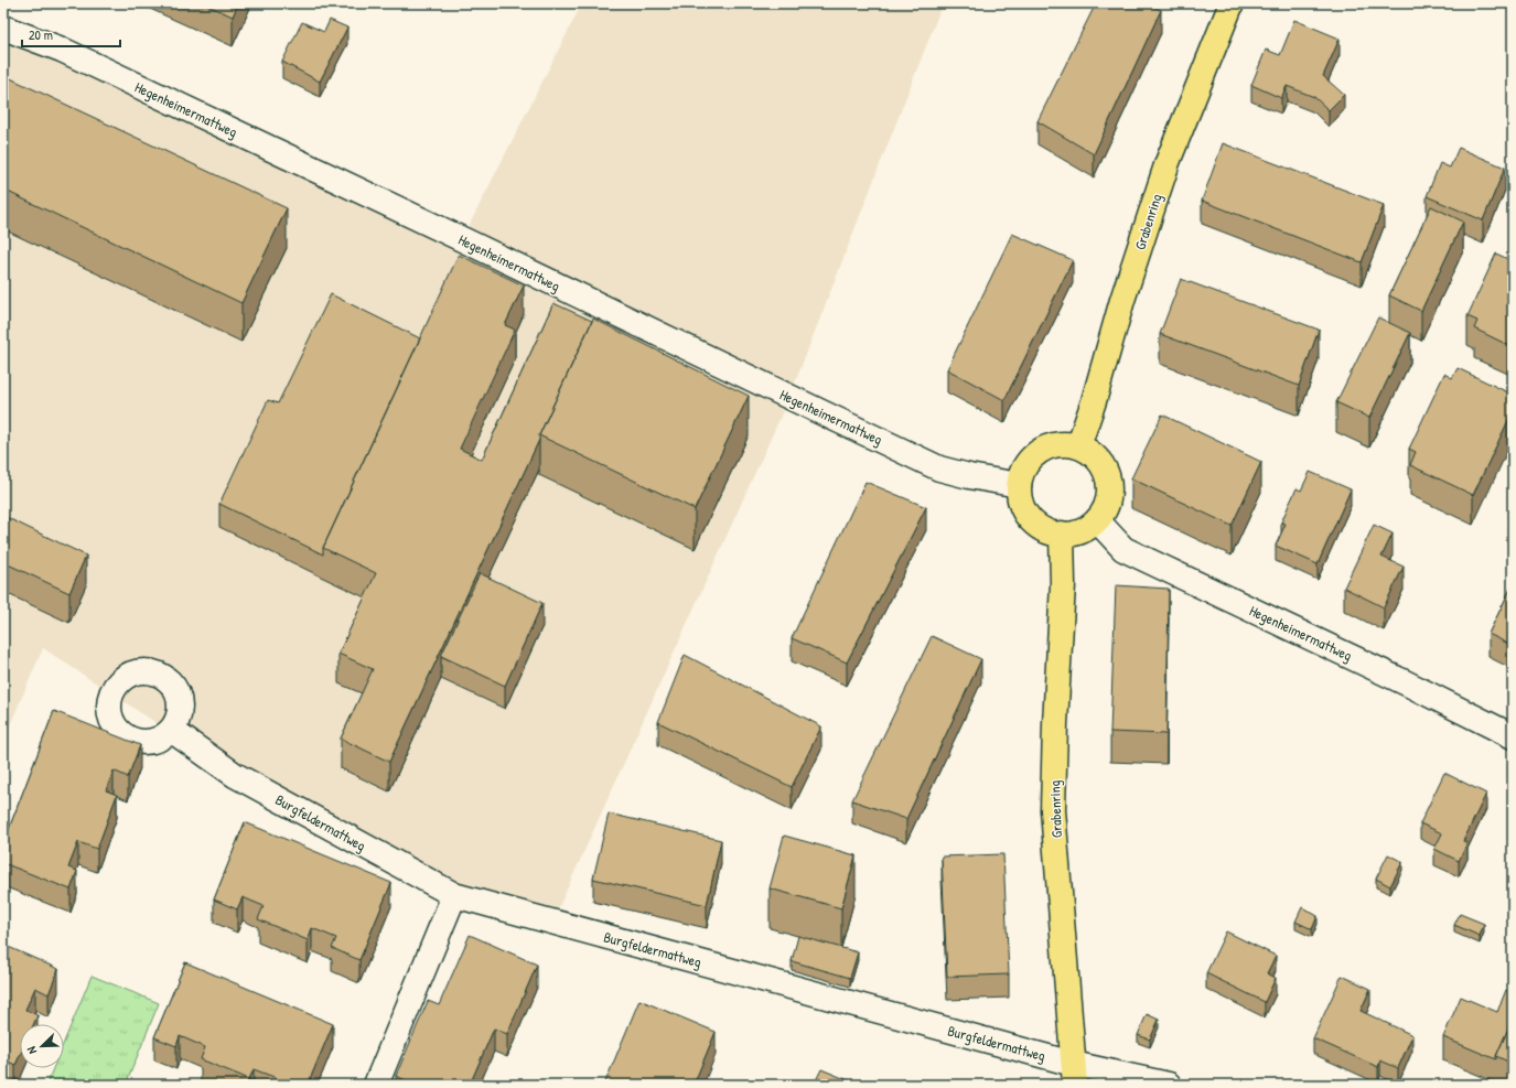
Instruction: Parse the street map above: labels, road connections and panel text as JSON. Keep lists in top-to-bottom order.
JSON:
{
  "streets": {
    "main road": ["Grabenring"],
    "street": ["Hegenheimermattweg", "Burgfeldermattweg"]
  },
  "crossings": [
    ["Hegenheimermattweg", "Grabenring"],
    ["Grabenring", "Burgfeldermattweg"]
  ],
  "scale_bar": "20 m",
  "north": "bottom left"
}
